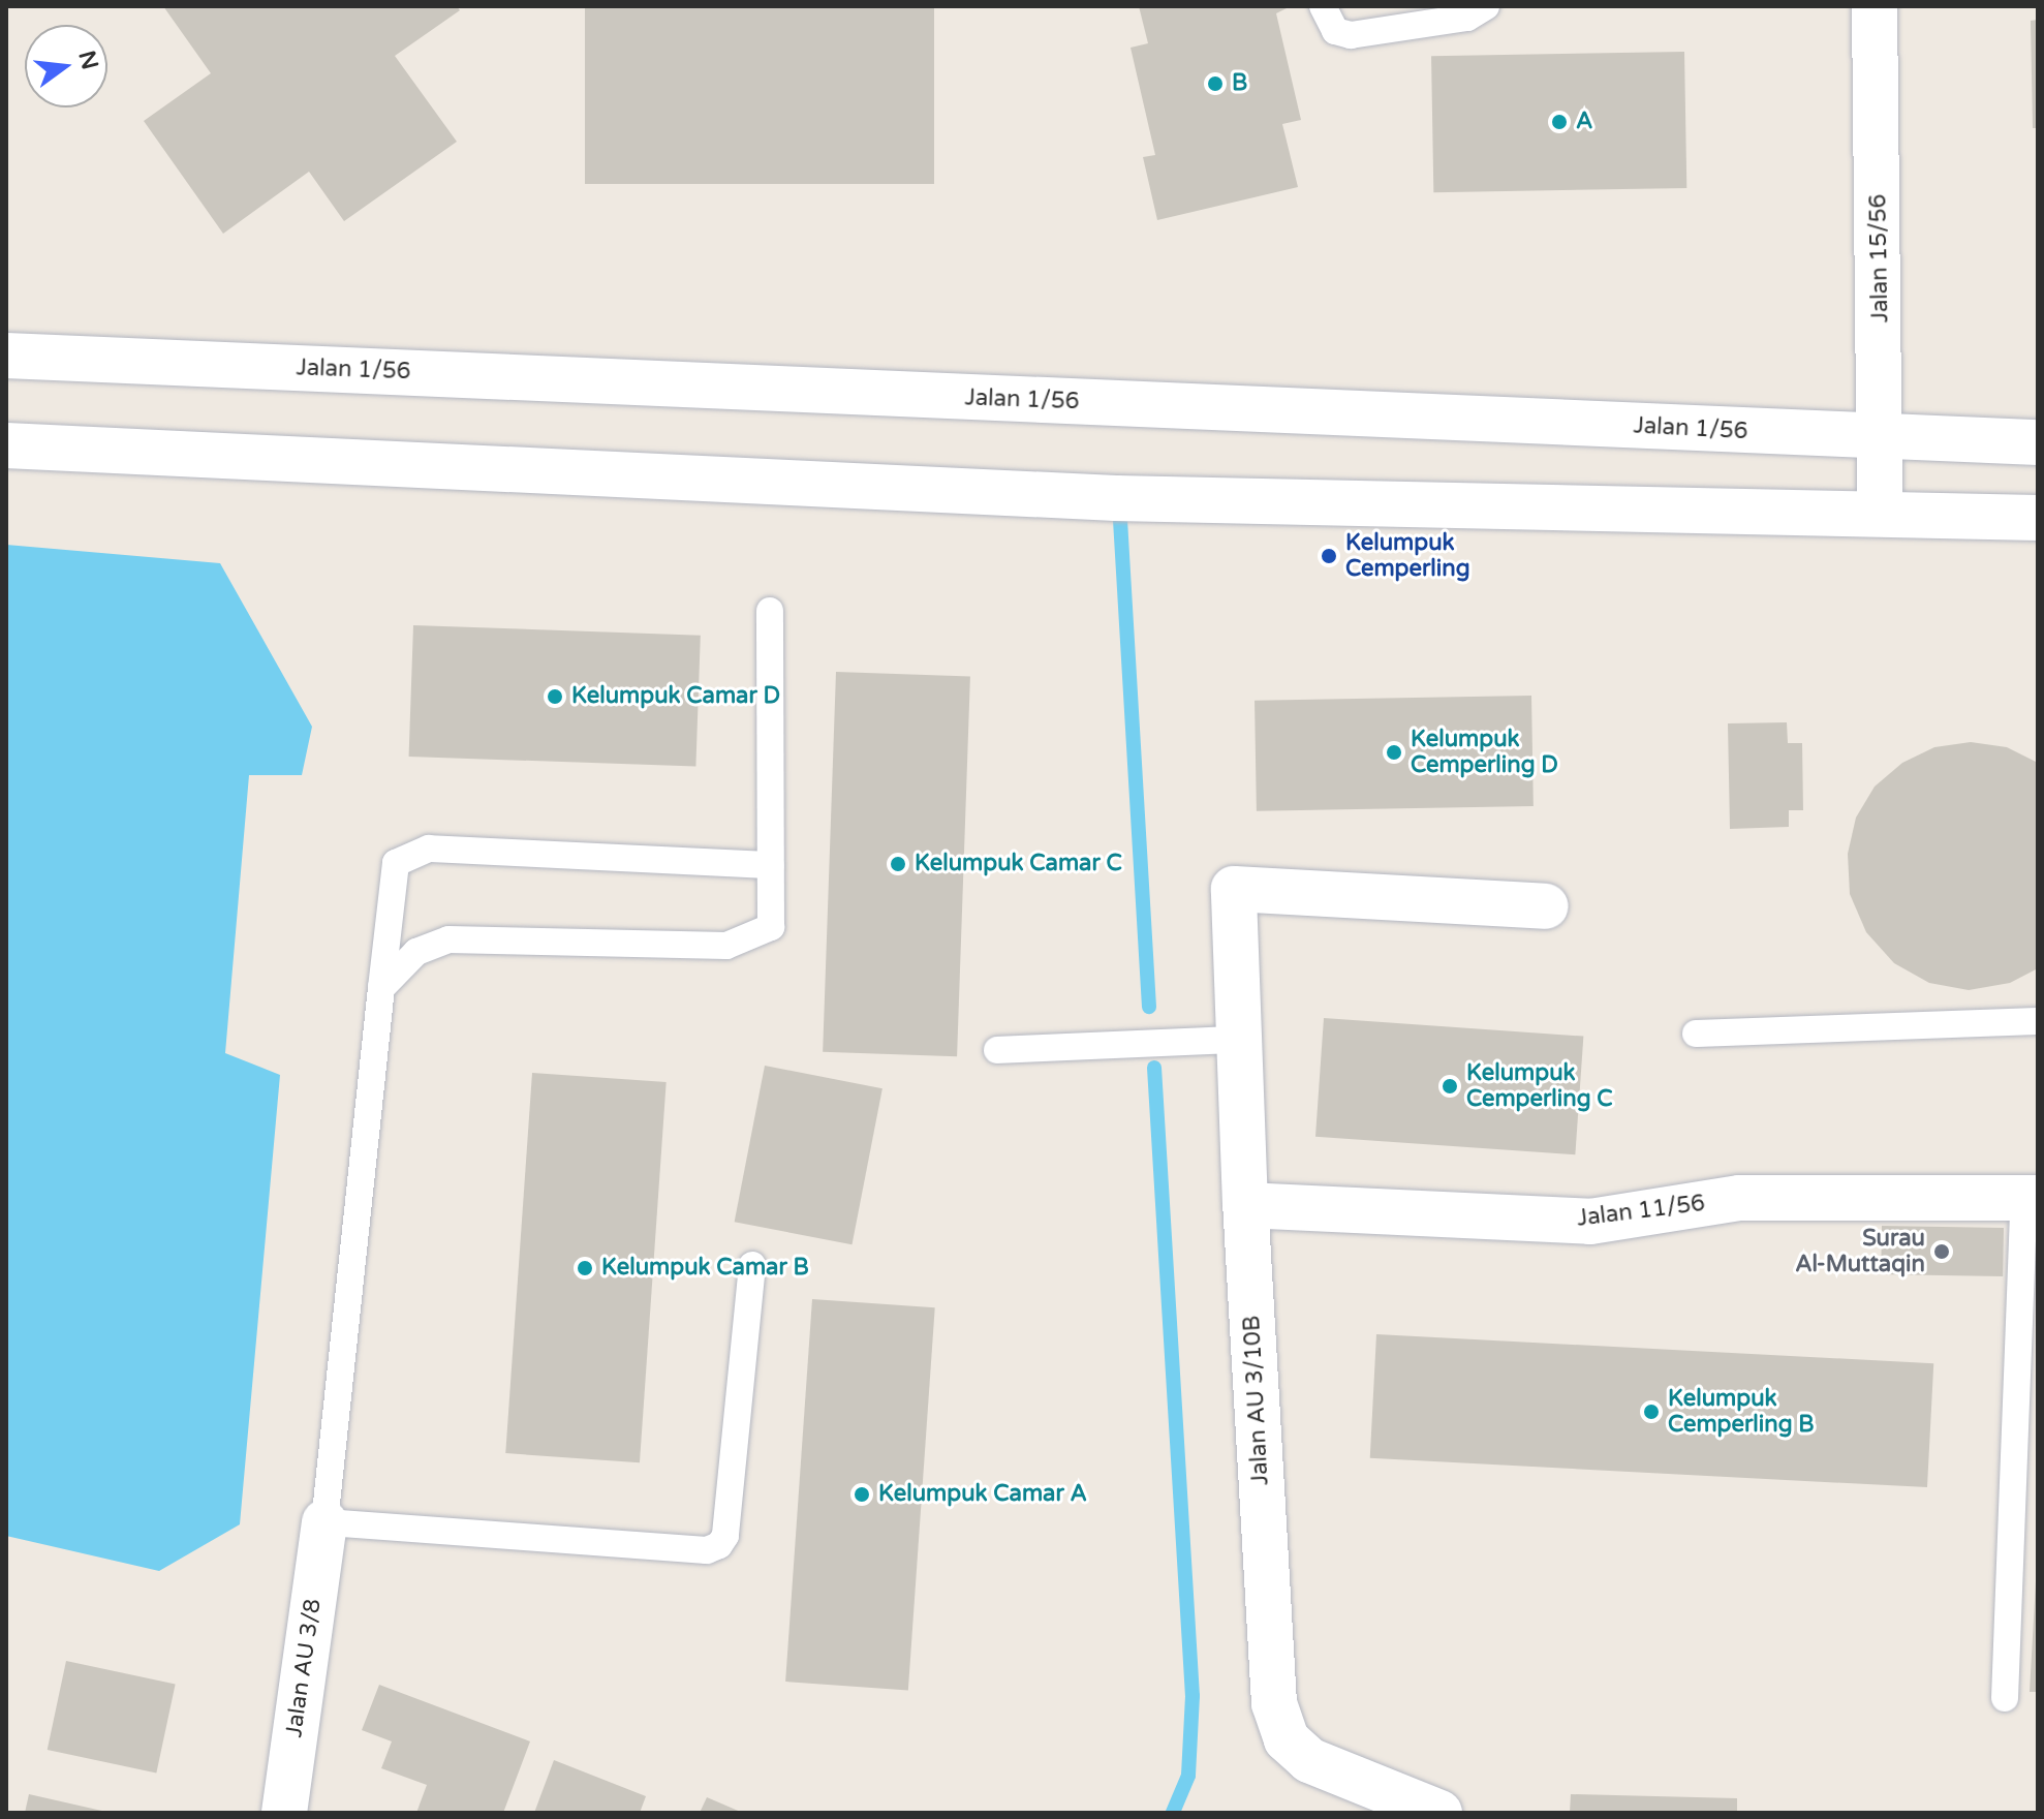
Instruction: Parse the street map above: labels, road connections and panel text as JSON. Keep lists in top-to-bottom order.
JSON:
{
  "streets": {
    "main road": [
      "Jalan 15/56",
      "Jalan 1/56",
      "Jalan 11/56",
      "Jalan AU 3/10B",
      "Jalan AU 3/8"
    ]
  },
  "crossings": [
    ["Jalan 15/56", "Jalan 1/56"],
    ["Jalan 11/56", "Jalan AU 3/10B"]
  ],
  "places": [
    "B",
    "A",
    "Kelumpuk Cemperling",
    "Kelumpuk Camar D",
    "Kelumpuk Cemperling D",
    "Kelumpuk Camar C",
    "Kelumpuk Cemperling C",
    "Surau Al-Muttaqin",
    "Kelumpuk Camar B",
    "Kelumpuk Cemperling B",
    "Kelumpuk Camar A"
  ],
  "north": "right"
}
